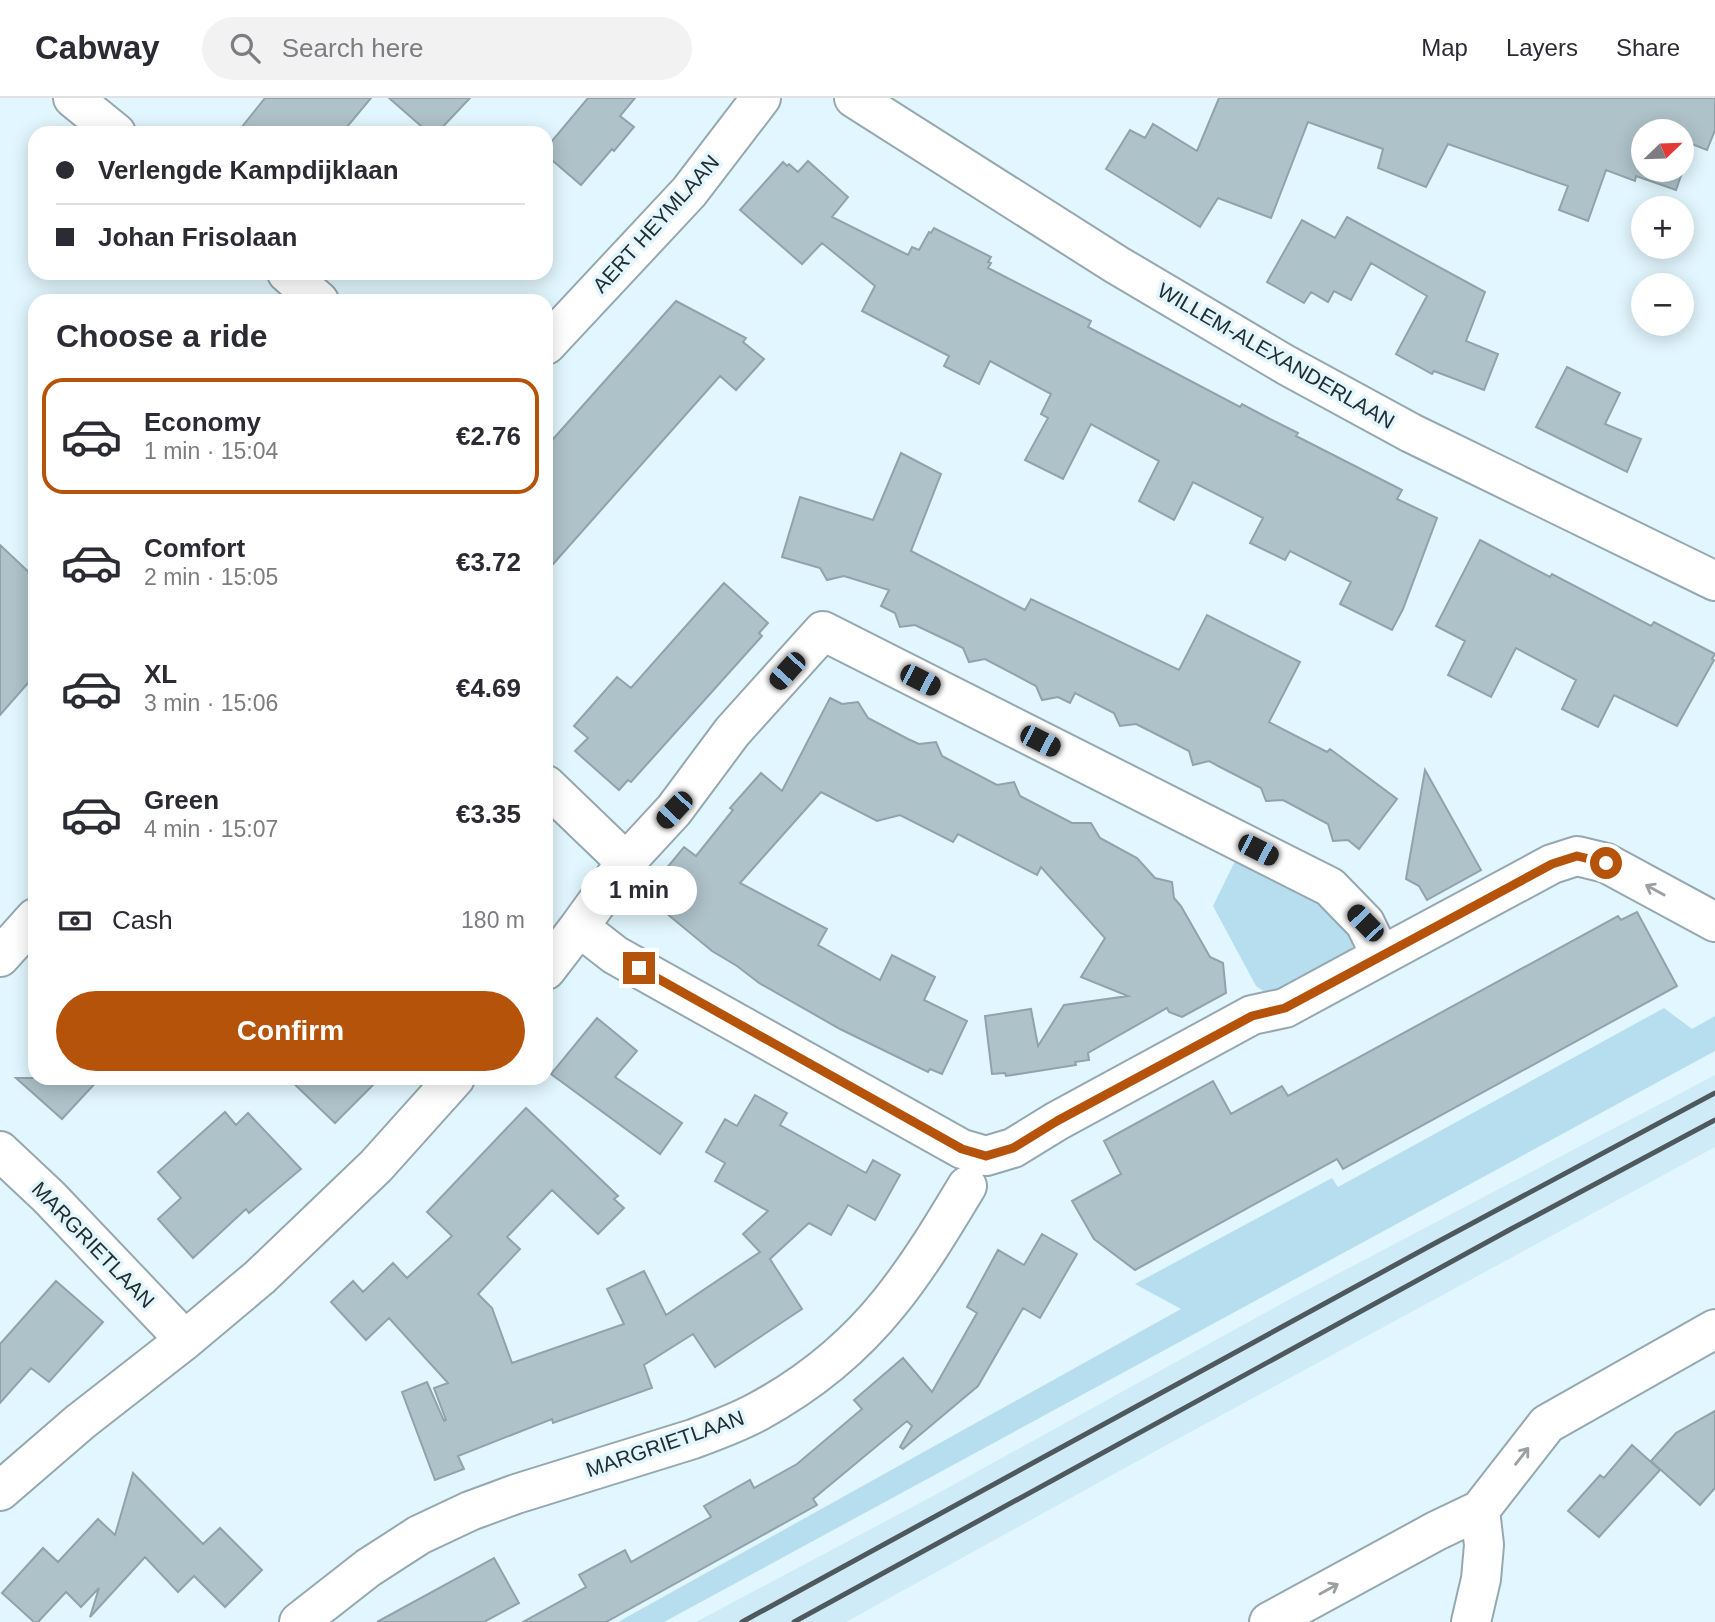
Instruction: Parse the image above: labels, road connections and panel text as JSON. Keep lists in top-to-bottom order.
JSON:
{
  "streets": {
    "street": ["AERT HEYMLAAN", "WILLEM-ALEXANDERLAAN", "MARGRIETLAAN"]
  },
  "north": "top right",
  "page": {
    "header": "Cabway",
    "search": "Search here",
    "nav": ["Map", "Layers", "Share"],
    "map_buttons": ["+", "−"],
    "banner": ["Verlengde Kampdijklaan", "Johan Frisolaan"],
    "heading": "Choose a ride",
    "list": [
      {
        "name": "Economy",
        "note": "1 min · 15:04",
        "value": "€2.76"
      },
      {
        "name": "Comfort",
        "note": "2 min · 15:05",
        "value": "€3.72"
      },
      {
        "name": "XL",
        "note": "3 min · 15:06",
        "value": "€4.69"
      },
      {
        "name": "Green",
        "note": "4 min · 15:07",
        "value": "€3.35"
      }
    ],
    "bubble": "1 min",
    "pay": ["Cash", "180 m"],
    "buttons": "Confirm"
  }
}
